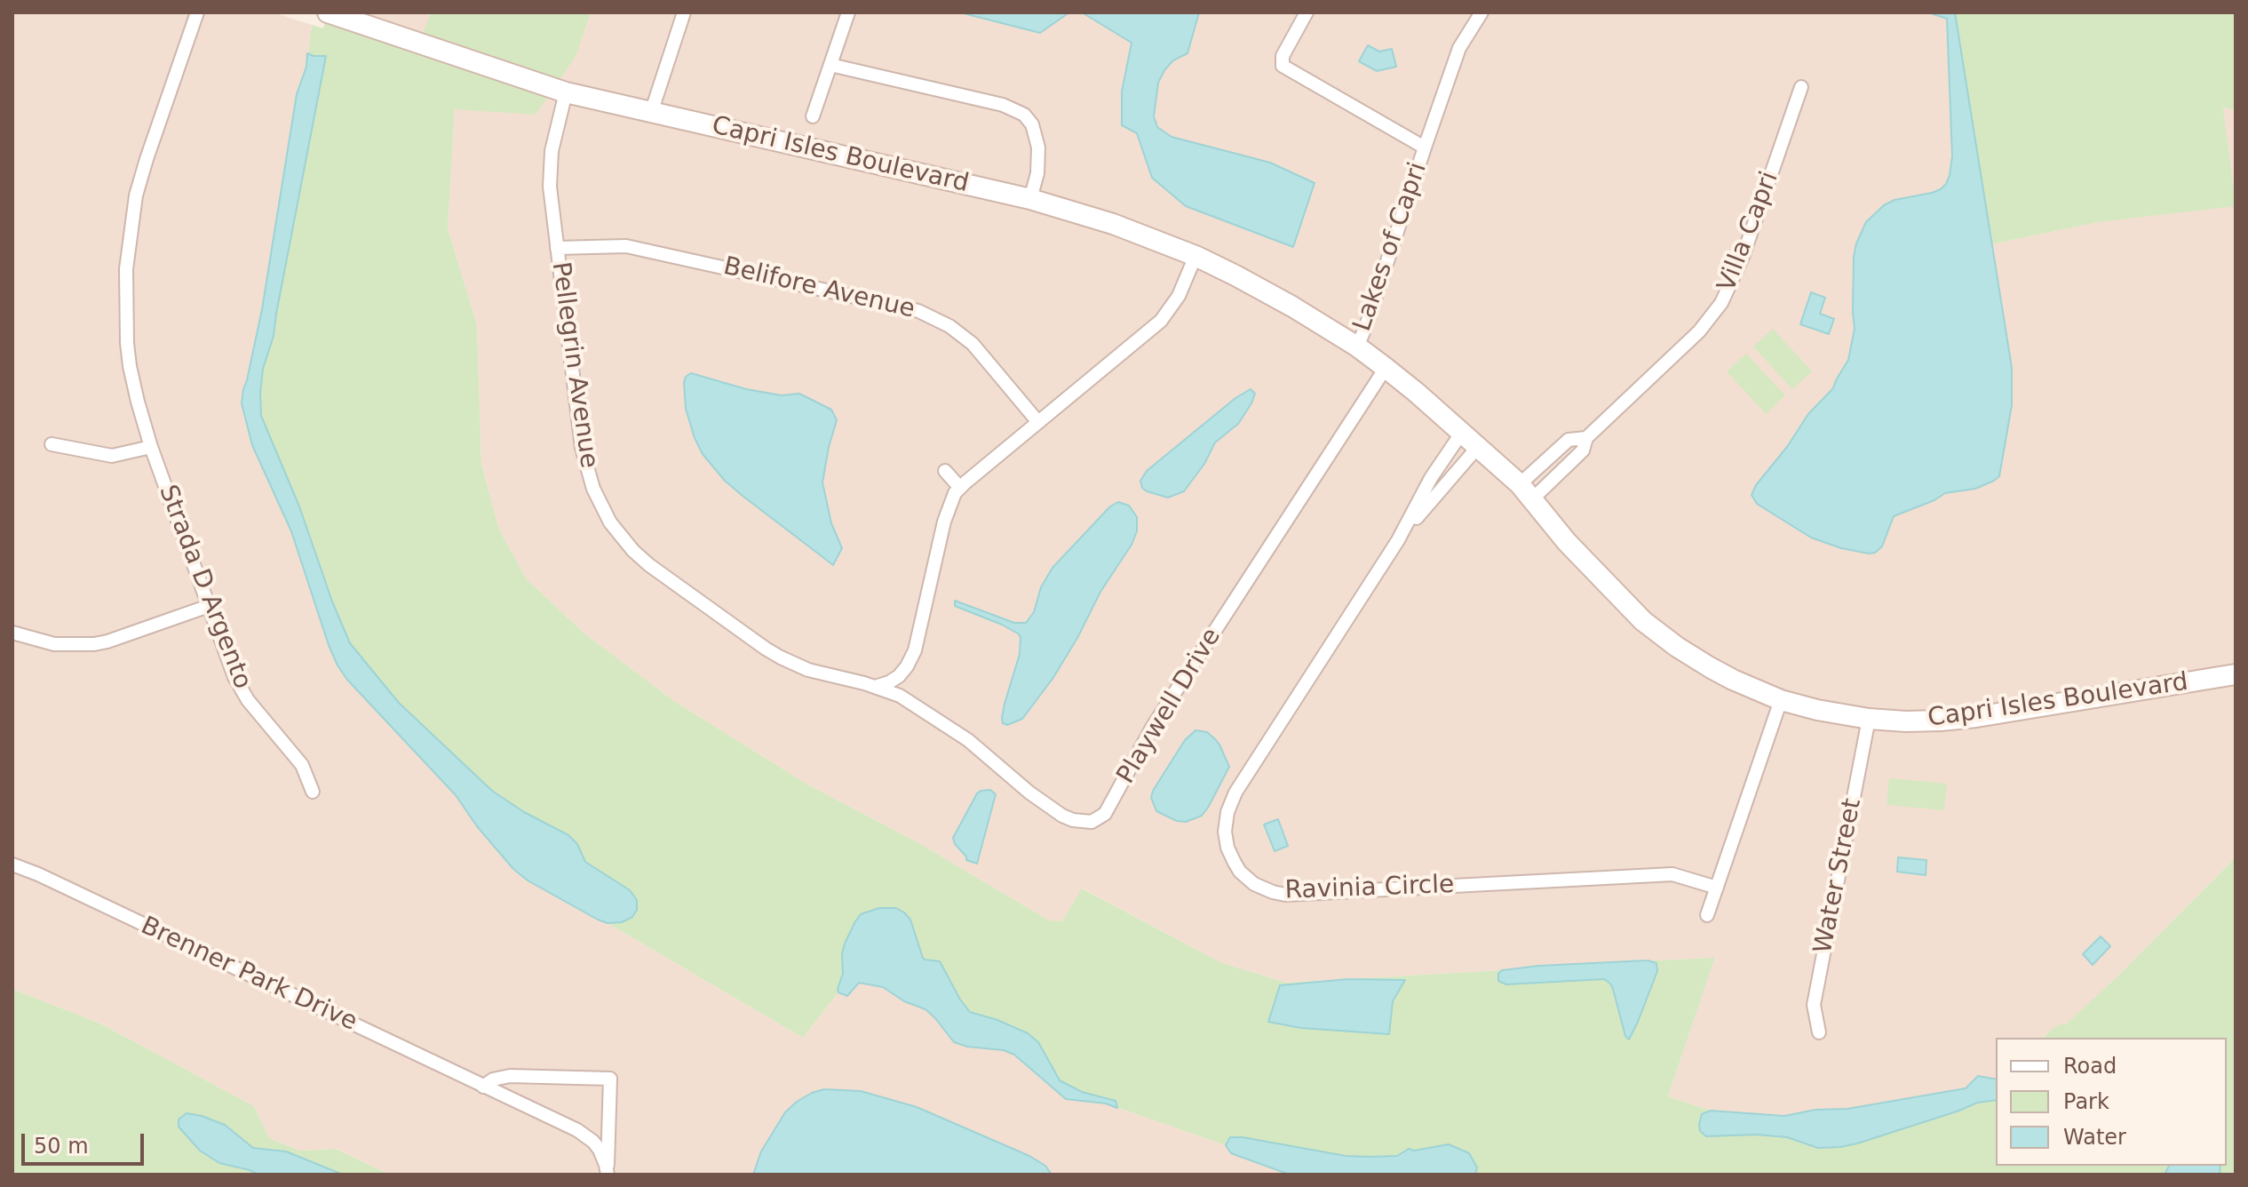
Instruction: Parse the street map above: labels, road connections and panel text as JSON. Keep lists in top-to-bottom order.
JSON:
{
  "streets": {
    "street": [
      "Capri Isles Boulevard",
      "Villa Capri",
      "Lakes of Capri",
      "Belifore Avenue",
      "Pellegrin Avenue",
      "Strada D Argento",
      "Playwell Drive",
      "Water Street",
      "Ravinia Circle",
      "Brenner Park Drive"
    ]
  },
  "crossings": [
    ["Capri Isles Boulevard", "Lakes of Capri"],
    ["Capri Isles Boulevard", "Pellegrin Avenue"],
    ["Capri Isles Boulevard", "Playwell Drive"],
    ["Capri Isles Boulevard", "Water Street"],
    ["Capri Isles Boulevard", "Ravinia Circle"],
    ["Belifore Avenue", "Pellegrin Avenue"],
    ["Pellegrin Avenue", "Playwell Drive"]
  ],
  "legend": ["Road", "Park", "Water"],
  "scale_bar": "50 m"
}
